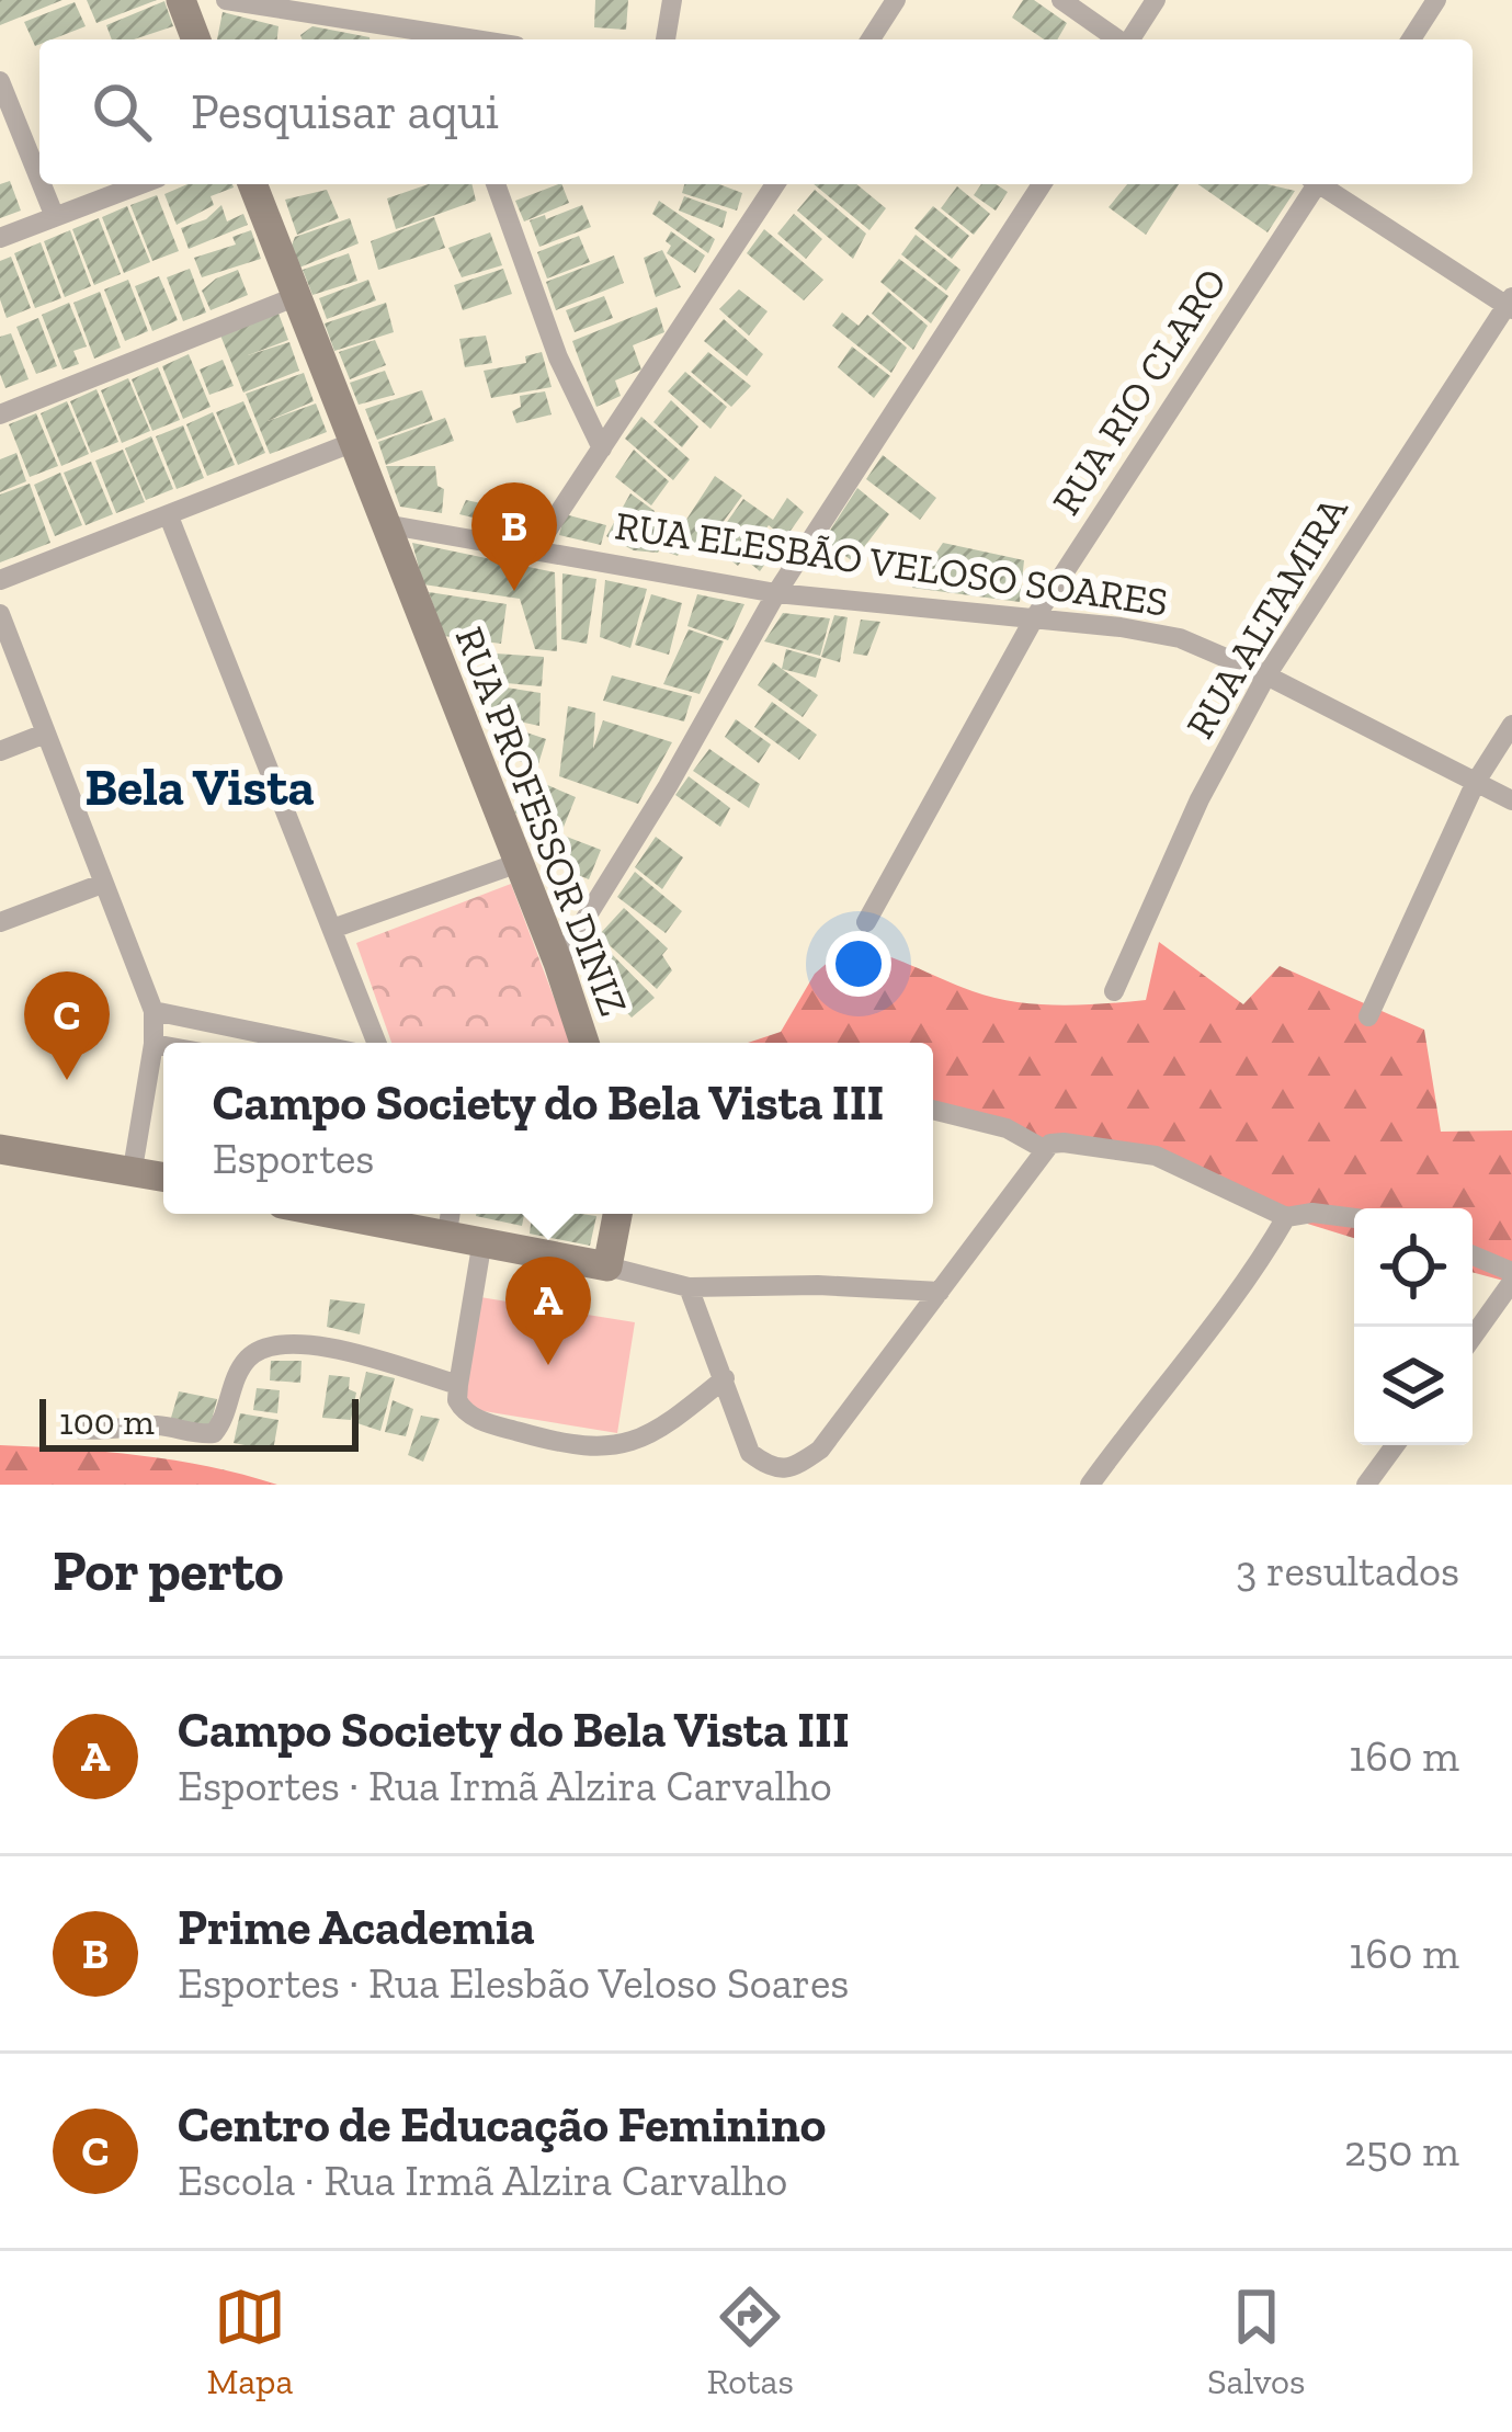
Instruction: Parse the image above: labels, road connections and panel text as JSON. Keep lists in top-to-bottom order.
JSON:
{
  "streets": {
    "street": [
      "RUA RIO CLARO",
      "RUA ELESBÃO VELOSO SOARES",
      "RUA ALTAMIRA",
      "RUA PROFESSOR DINIZ"
    ]
  },
  "crossings": [
    ["RUA RIO CLARO", "RUA ELESBÃO VELOSO SOARES"],
    ["RUA ELESBÃO VELOSO SOARES", "RUA ALTAMIRA"],
    ["RUA ELESBÃO VELOSO SOARES", "RUA PROFESSOR DINIZ"]
  ],
  "districts": ["Bela Vista"],
  "scale_bar": "100 m",
  "page": {
    "search": "Pesquisar aqui",
    "pins": ["B", "C", "A"],
    "popup": ["Campo Society do Bela Vista III", "Esportes"],
    "scale": "100 m",
    "heading": ["Por perto", "3 resultados"],
    "list": [
      {
        "mark": "A",
        "name": "Campo Society do Bela Vista III",
        "note": "Esportes · Rua Irmã Alzira Carvalho",
        "value": "160 m"
      },
      {
        "mark": "B",
        "name": "Prime Academia",
        "note": "Esportes · Rua Elesbão Veloso Soares",
        "value": "160 m"
      },
      {
        "mark": "C",
        "name": "Centro de Educação Feminino",
        "note": "Escola · Rua Irmã Alzira Carvalho",
        "value": "250 m"
      }
    ],
    "nav": ["Mapa", "Rotas", "Salvos"]
  }
}
